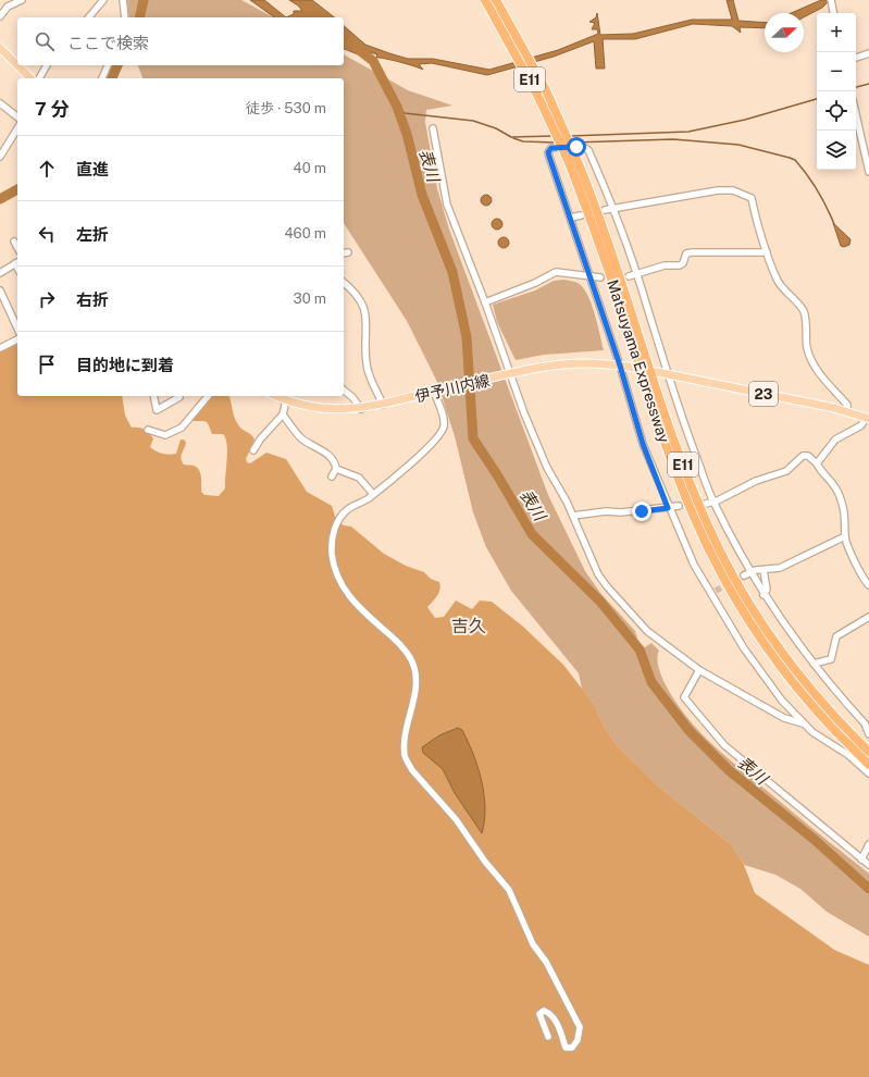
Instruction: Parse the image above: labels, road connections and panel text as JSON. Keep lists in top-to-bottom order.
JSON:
{
  "streets": {
    "highway": ["E11", "Matsuyama Expressway"],
    "main road": ["伊予川内線", "23"]
  },
  "districts": ["吉久"],
  "water": ["表川"],
  "north": "right",
  "page": {
    "map_buttons": ["+", "−"],
    "search": "ここで検索",
    "heading": ["7 分", "徒歩 · 530 m"],
    "list": [
      ["直進", "40 m"],
      ["左折", "460 m"],
      ["右折", "30 m"],
      "目的地に到着"
    ]
  }
}
